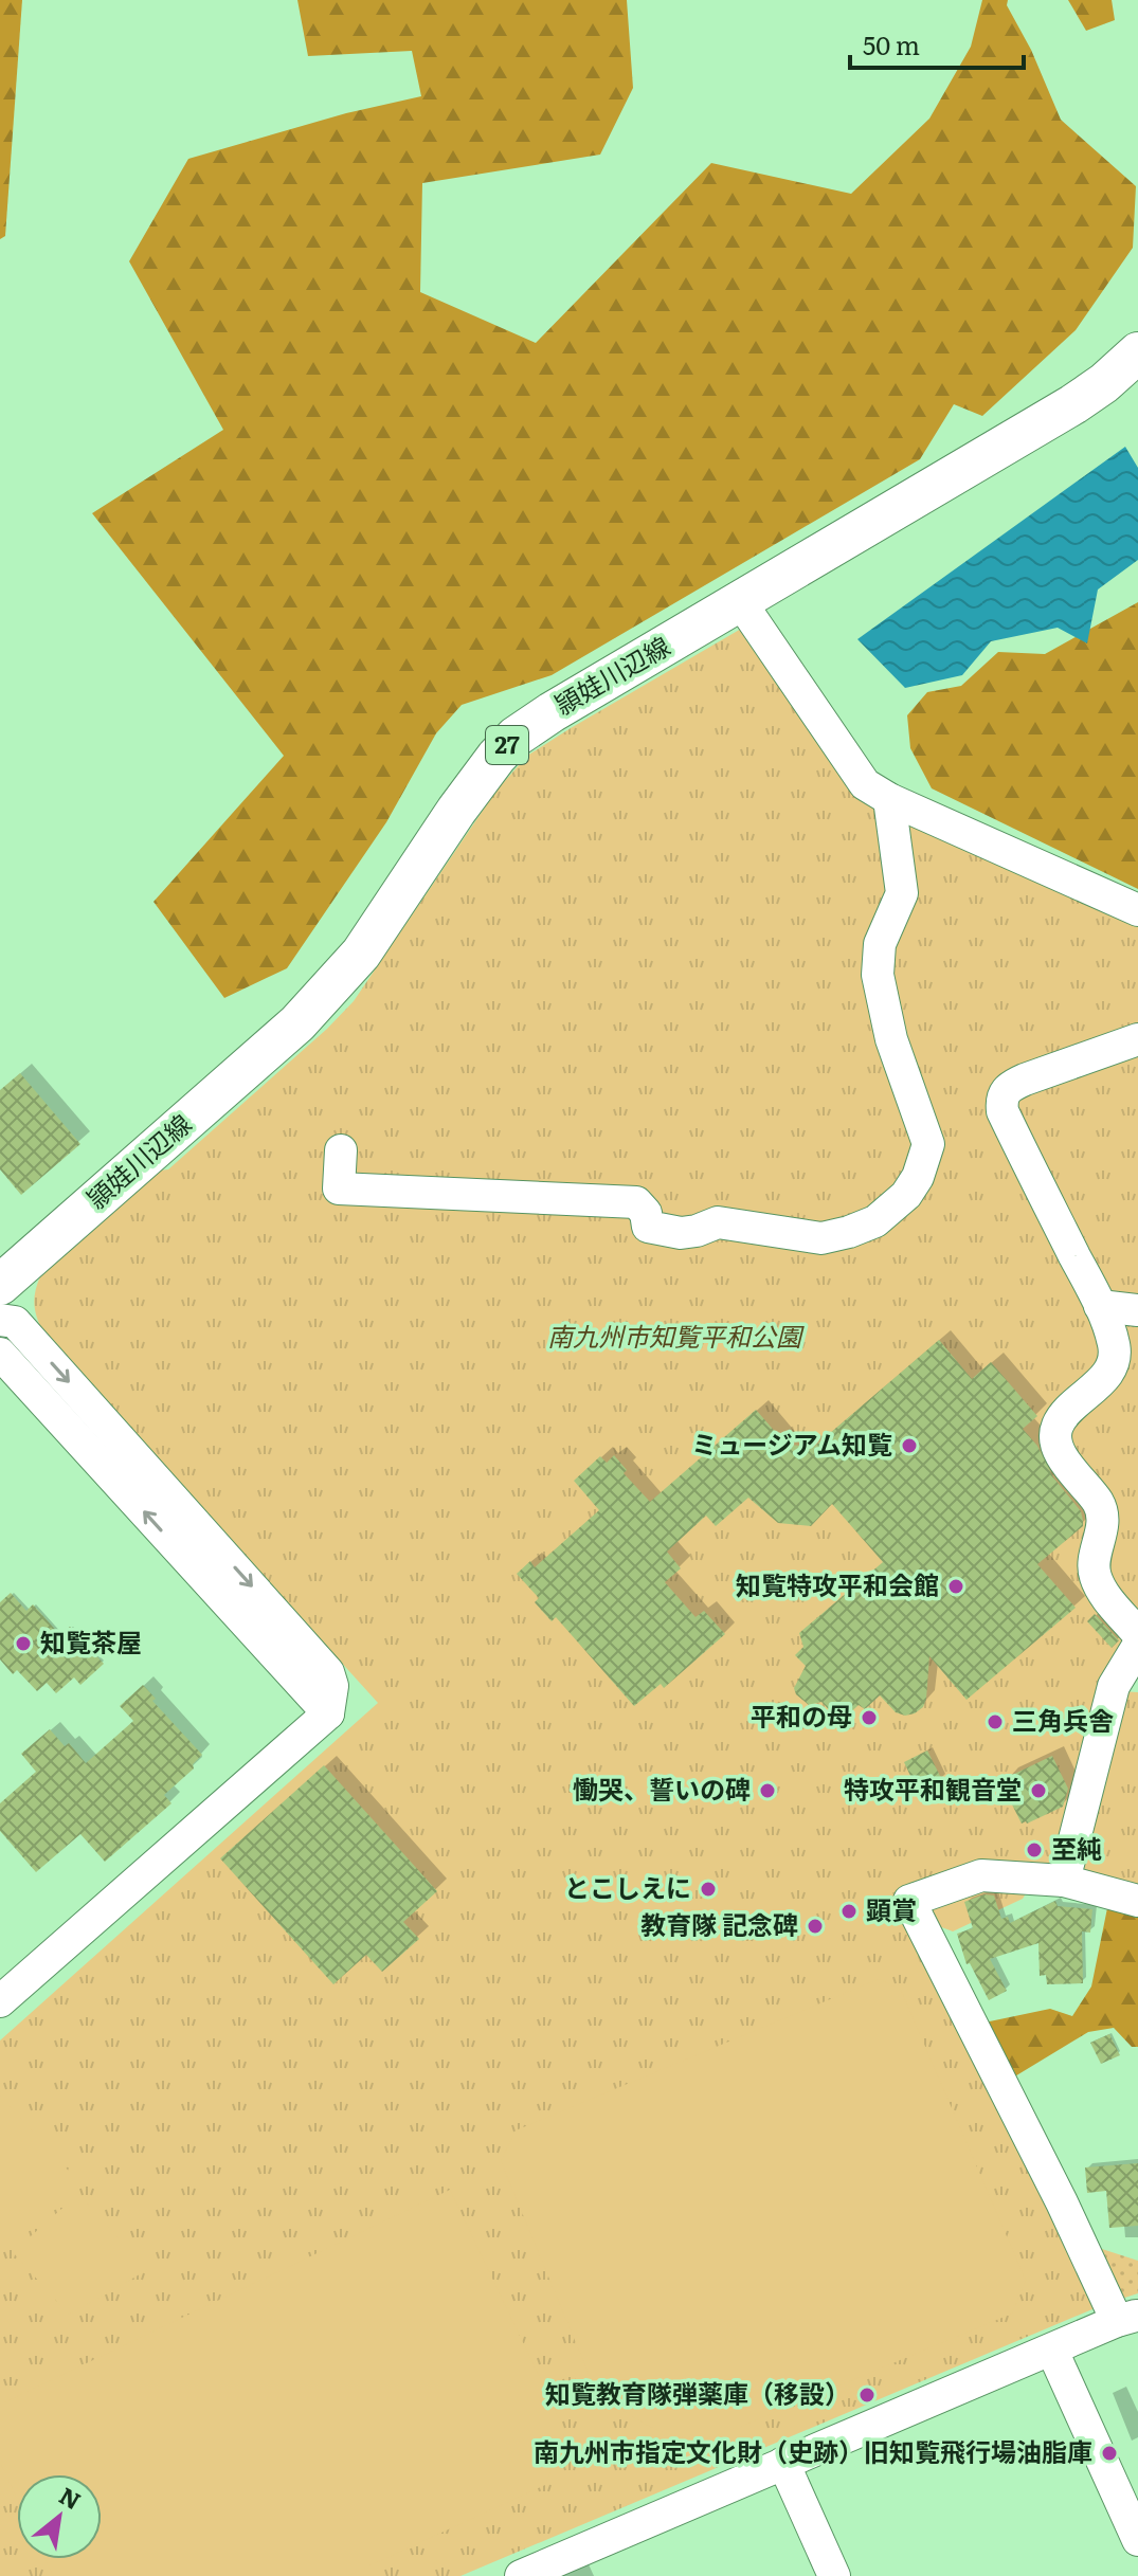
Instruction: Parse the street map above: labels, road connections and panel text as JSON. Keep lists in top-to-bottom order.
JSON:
{
  "streets": {
    "main road": ["頴娃川辺線", "27"]
  },
  "parks": ["南九州市知覧平和公園"],
  "places": [
    "ミュージアム知覧",
    "知覧特攻平和会館",
    "知覧茶屋",
    "平和の母",
    "三角兵舎",
    "慟哭、誓いの碑",
    "特攻平和観音堂",
    "至純",
    "とこしえに",
    "顕賞",
    "教育隊 記念碑",
    "知覧教育隊弾薬庫（移設）",
    "南九州市指定文化財（史跡）旧知覧飛行場油脂庫"
  ],
  "scale_bar": "50 m",
  "north": "top right"
}
